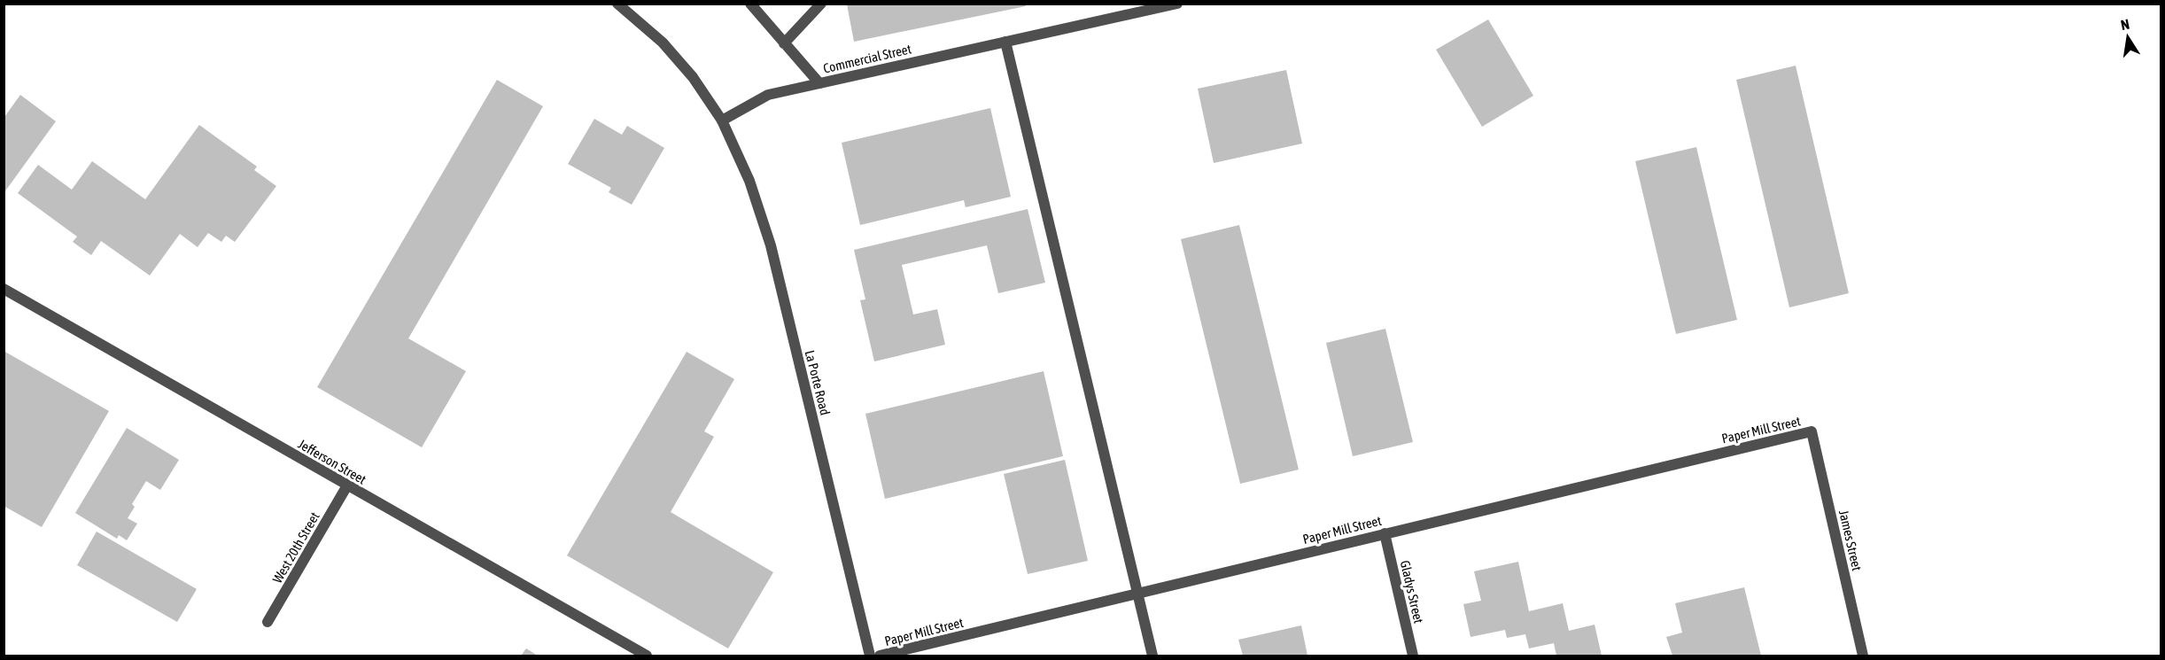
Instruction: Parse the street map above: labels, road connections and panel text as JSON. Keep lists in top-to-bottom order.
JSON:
{
  "streets": {
    "street": [
      "Commercial Street",
      "La Porte Road",
      "Paper Mill Street",
      "Jefferson Street",
      "James Street",
      "West 20th Street",
      "Gladys Street"
    ]
  },
  "crossings": [
    ["Commercial Street", "La Porte Road"],
    ["Paper Mill Street", "James Street"],
    ["Paper Mill Street", "Gladys Street"],
    ["Jefferson Street", "West 20th Street"]
  ],
  "north": "top"
}
